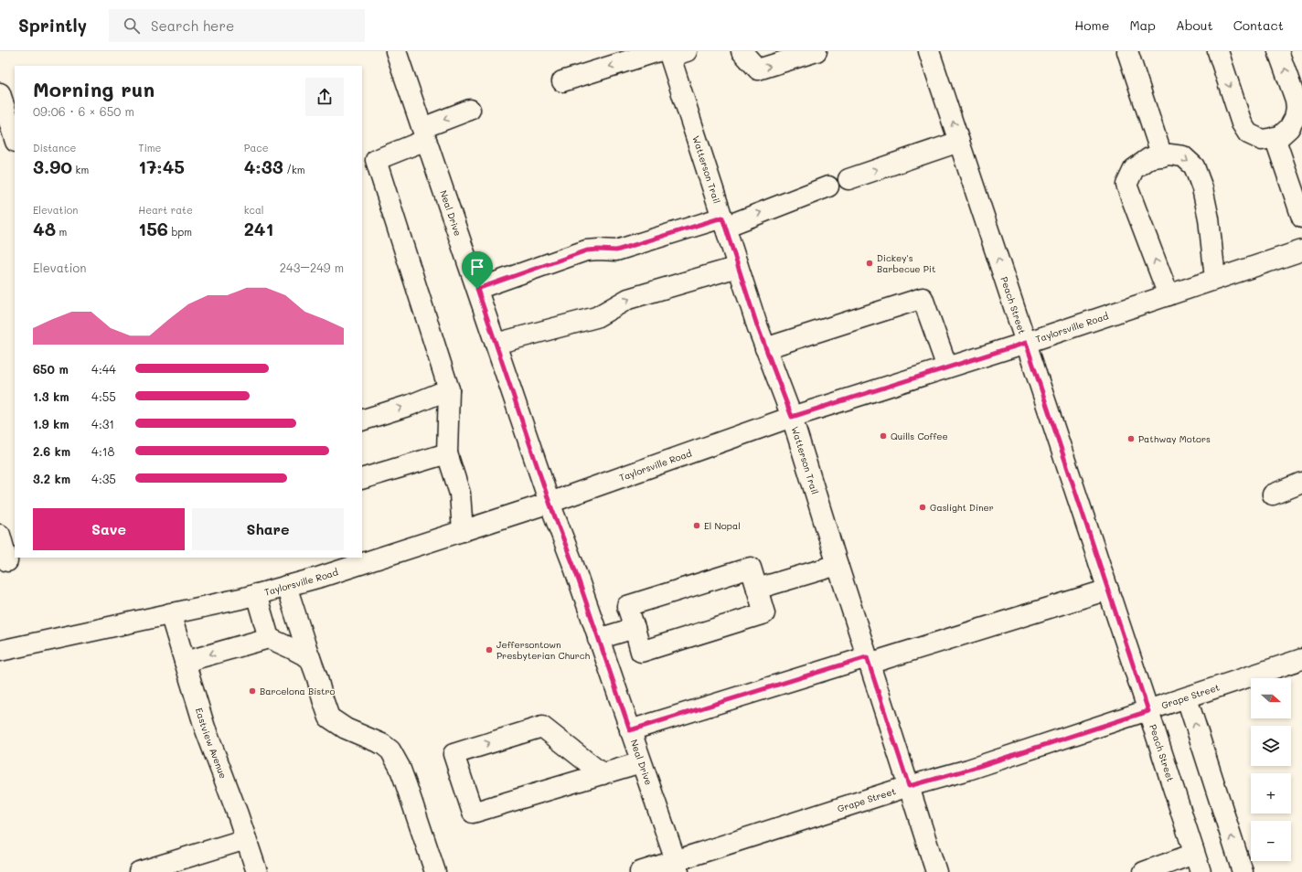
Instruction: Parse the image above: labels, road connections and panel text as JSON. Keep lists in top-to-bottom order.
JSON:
{
  "streets": {
    "street": [
      "Watterson Trail",
      "Neal Drive",
      "Peach Street",
      "Taylorsville Road",
      "Grape Street",
      "Eastview Avenue"
    ]
  },
  "crossings": [
    ["Watterson Trail", "Taylorsville Road"],
    ["Watterson Trail", "Grape Street"],
    ["Neal Drive", "Taylorsville Road"],
    ["Neal Drive", "Grape Street"],
    ["Peach Street", "Taylorsville Road"],
    ["Peach Street", "Grape Street"],
    ["Taylorsville Road", "Eastview Avenue"]
  ],
  "one_way": ["Peach Street"],
  "places": [
    "Dickey's Barbecue Pit",
    "Quills Coffee",
    "Pathway Motors",
    "Gaslight Diner",
    "El Nopal",
    "Jeffersontown Presbyterian Church",
    "Barcelona Bistro"
  ],
  "north": "right",
  "page": {
    "header": "Sprintly",
    "search": "Search here",
    "nav": [
      "Home",
      "Map",
      "About",
      "Contact"
    ],
    "heading": ["Morning run", "09:06 · 6 × 650 m"],
    "stats": [
      ["Distance", "3.90 km"],
      ["Time", "17:45"],
      ["Pace", "4:33 /km"],
      ["Elevation", "48 m"],
      ["Heart rate", "156 bpm"],
      ["kcal", "241"]
    ],
    "chart": ["Elevation", "243–249 m"],
    "list": [
      {
        "name": "650 m",
        "note": "4:44"
      },
      {
        "name": "1.3 km",
        "note": "4:55"
      },
      {
        "name": "1.9 km",
        "note": "4:31"
      },
      {
        "name": "2.6 km",
        "note": "4:18"
      },
      {
        "name": "3.2 km",
        "note": "4:35"
      }
    ],
    "buttons": ["Save", "Share"],
    "map_buttons": ["+", "−"]
  }
}
